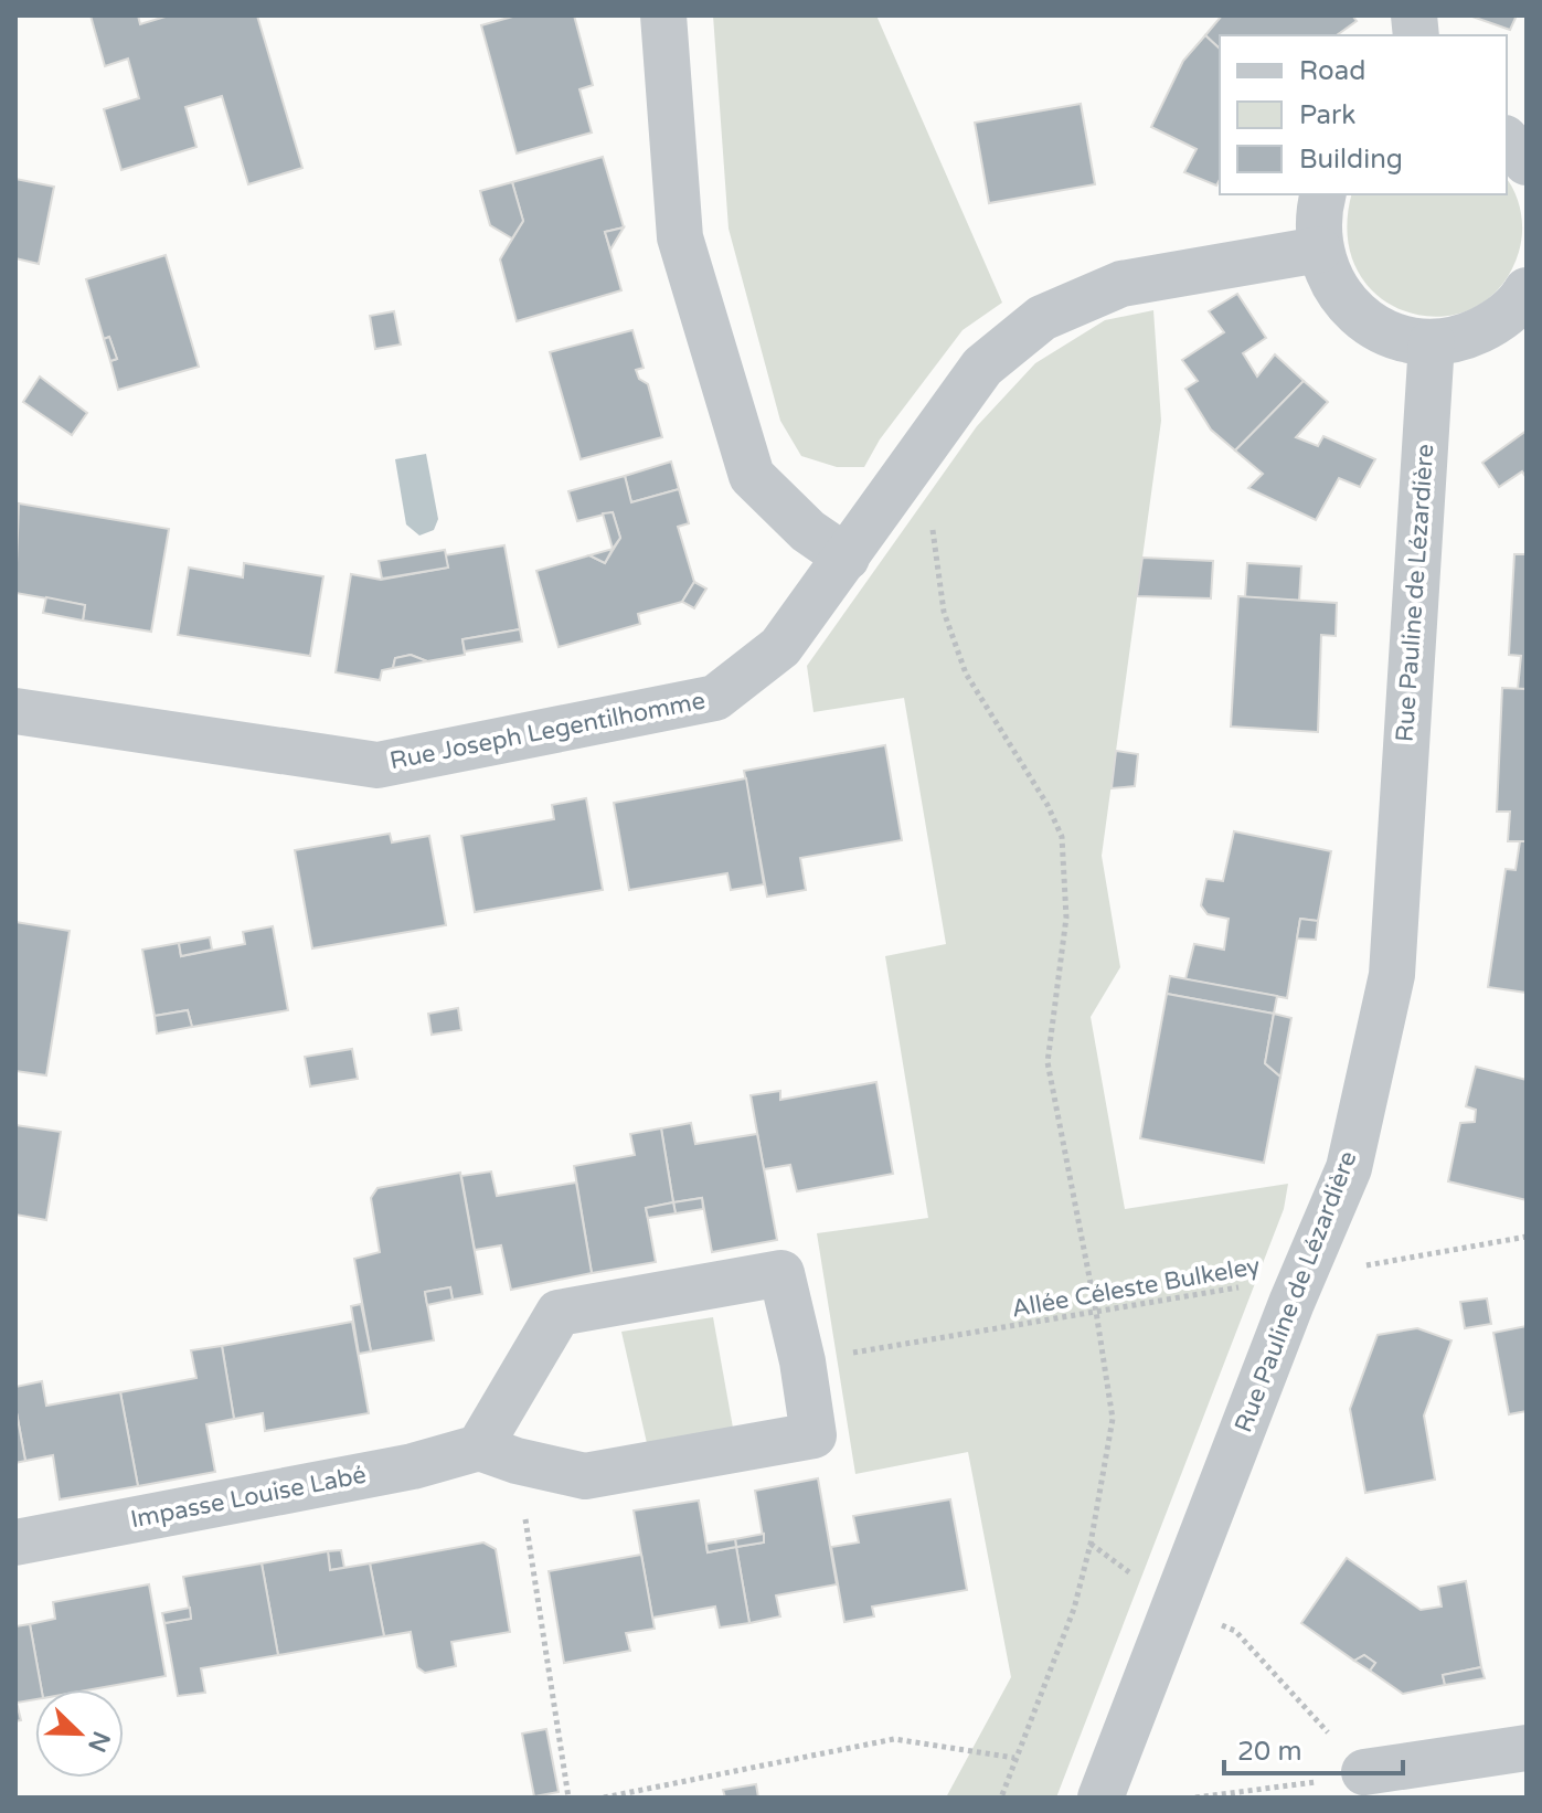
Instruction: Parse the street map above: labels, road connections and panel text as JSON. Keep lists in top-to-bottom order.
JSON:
{
  "streets": {
    "street": ["Rue Pauline de Lézardière", "Rue Joseph Legentilhomme", "Impasse Louise Labé"],
    "path": ["Allée Céleste Bulkeley"]
  },
  "crossings": [
    ["Rue Pauline de Lézardière", "Allée Céleste Bulkeley"],
    ["Allée Céleste Bulkeley", "Impasse Louise Labé"]
  ],
  "legend": ["Road", "Park", "Building"],
  "scale_bar": "20 m",
  "north": "bottom right"
}
